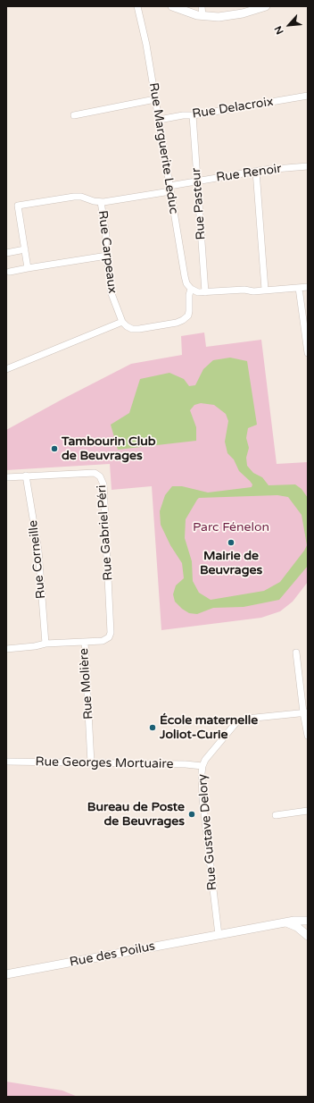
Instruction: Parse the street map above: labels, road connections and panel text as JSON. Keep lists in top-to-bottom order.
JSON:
{
  "streets": {
    "street": [
      "Rue Delacroix",
      "Rue Marguerite Leduc",
      "Rue Renoir",
      "Rue Pasteur",
      "Rue Carpeaux",
      "Rue Gabriel Péri",
      "Rue Corneille",
      "Rue Molière",
      "Rue Georges Mortuaire",
      "Rue Gustave Delory",
      "Rue des Poilus"
    ]
  },
  "crossings": [
    ["Rue Delacroix", "Rue Marguerite Leduc"],
    ["Rue Delacroix", "Rue Pasteur"],
    ["Rue Marguerite Leduc", "Rue Renoir"],
    ["Rue Renoir", "Rue Pasteur"],
    ["Rue Renoir", "Rue Carpeaux"],
    ["Rue Gabriel Péri", "Rue Corneille"],
    ["Rue Gabriel Péri", "Rue Molière"],
    ["Rue Corneille", "Rue Molière"],
    ["Rue Molière", "Rue Georges Mortuaire"],
    ["Rue Georges Mortuaire", "Rue Gustave Delory"],
    ["Rue Gustave Delory", "Rue des Poilus"]
  ],
  "parks": ["Parc Fénelon"],
  "places": [
    "Tambourin Club de Beuvrages",
    "Mairie de Beuvrages",
    "École maternelle Joliot-Curie",
    "Bureau de Poste de Beuvrages"
  ],
  "north": "bottom left"
}
